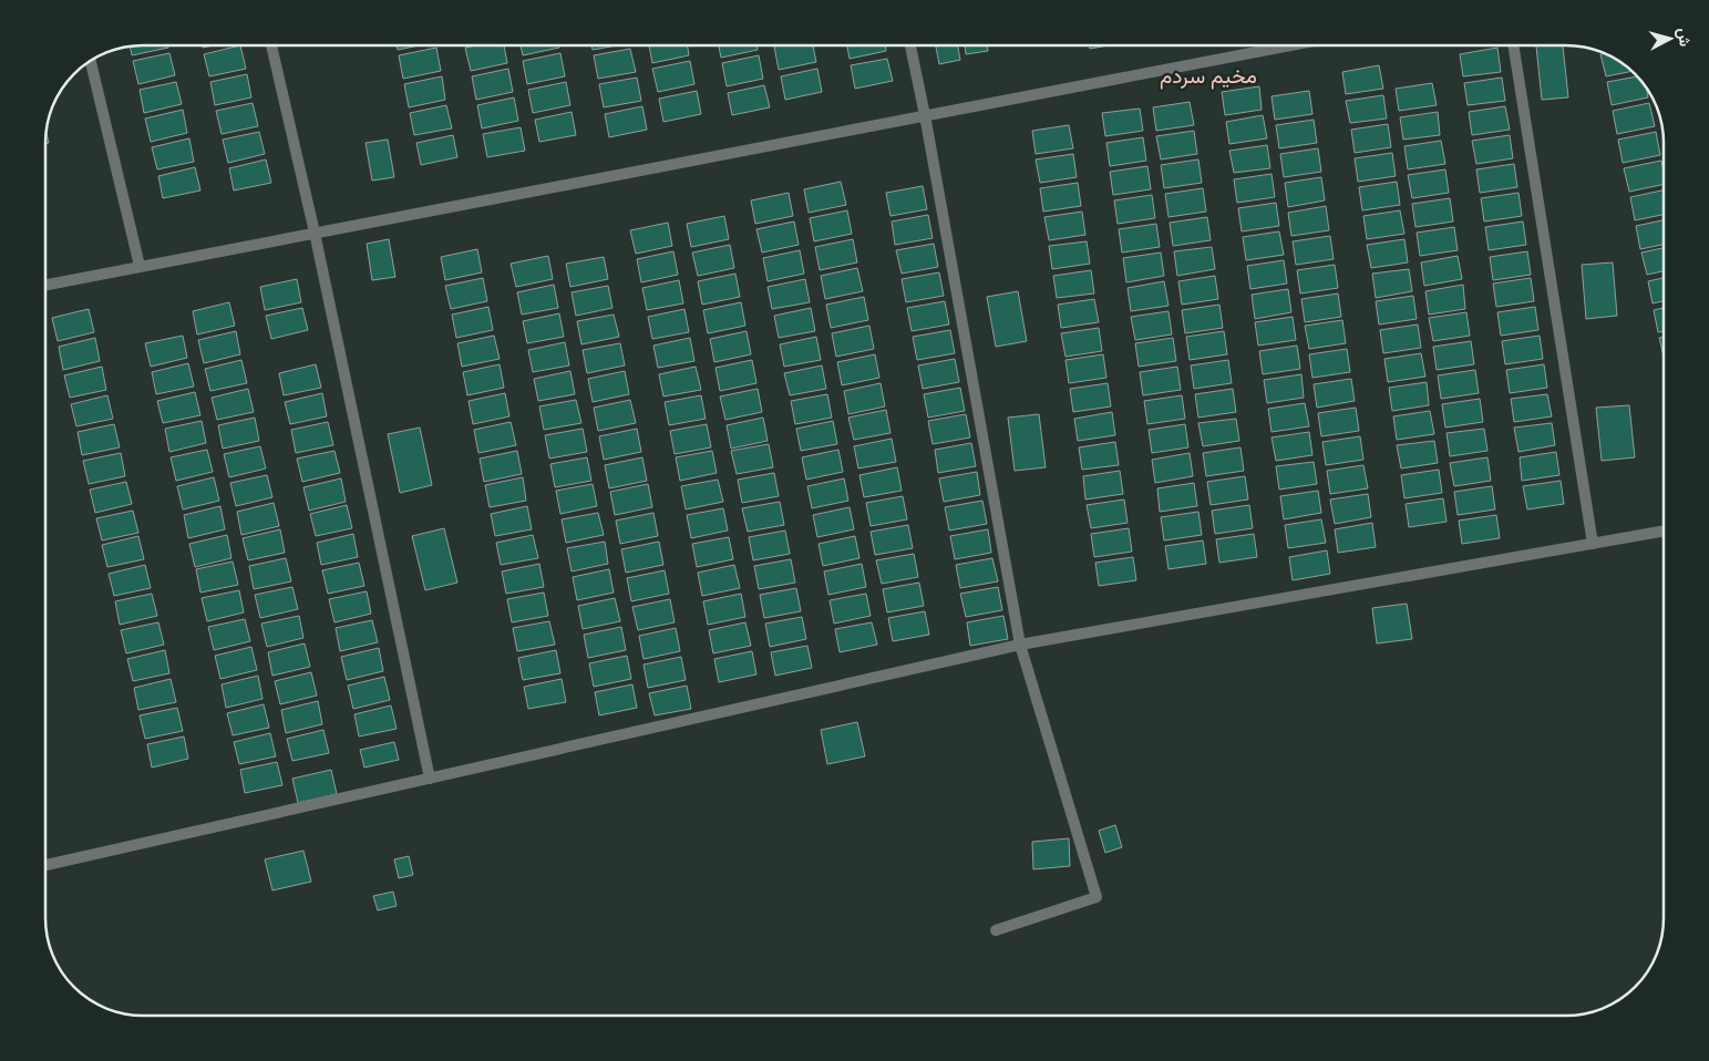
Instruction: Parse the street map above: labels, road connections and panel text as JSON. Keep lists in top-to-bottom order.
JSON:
{
  "districts": ["مخيم سردم"],
  "north": "right"
}
